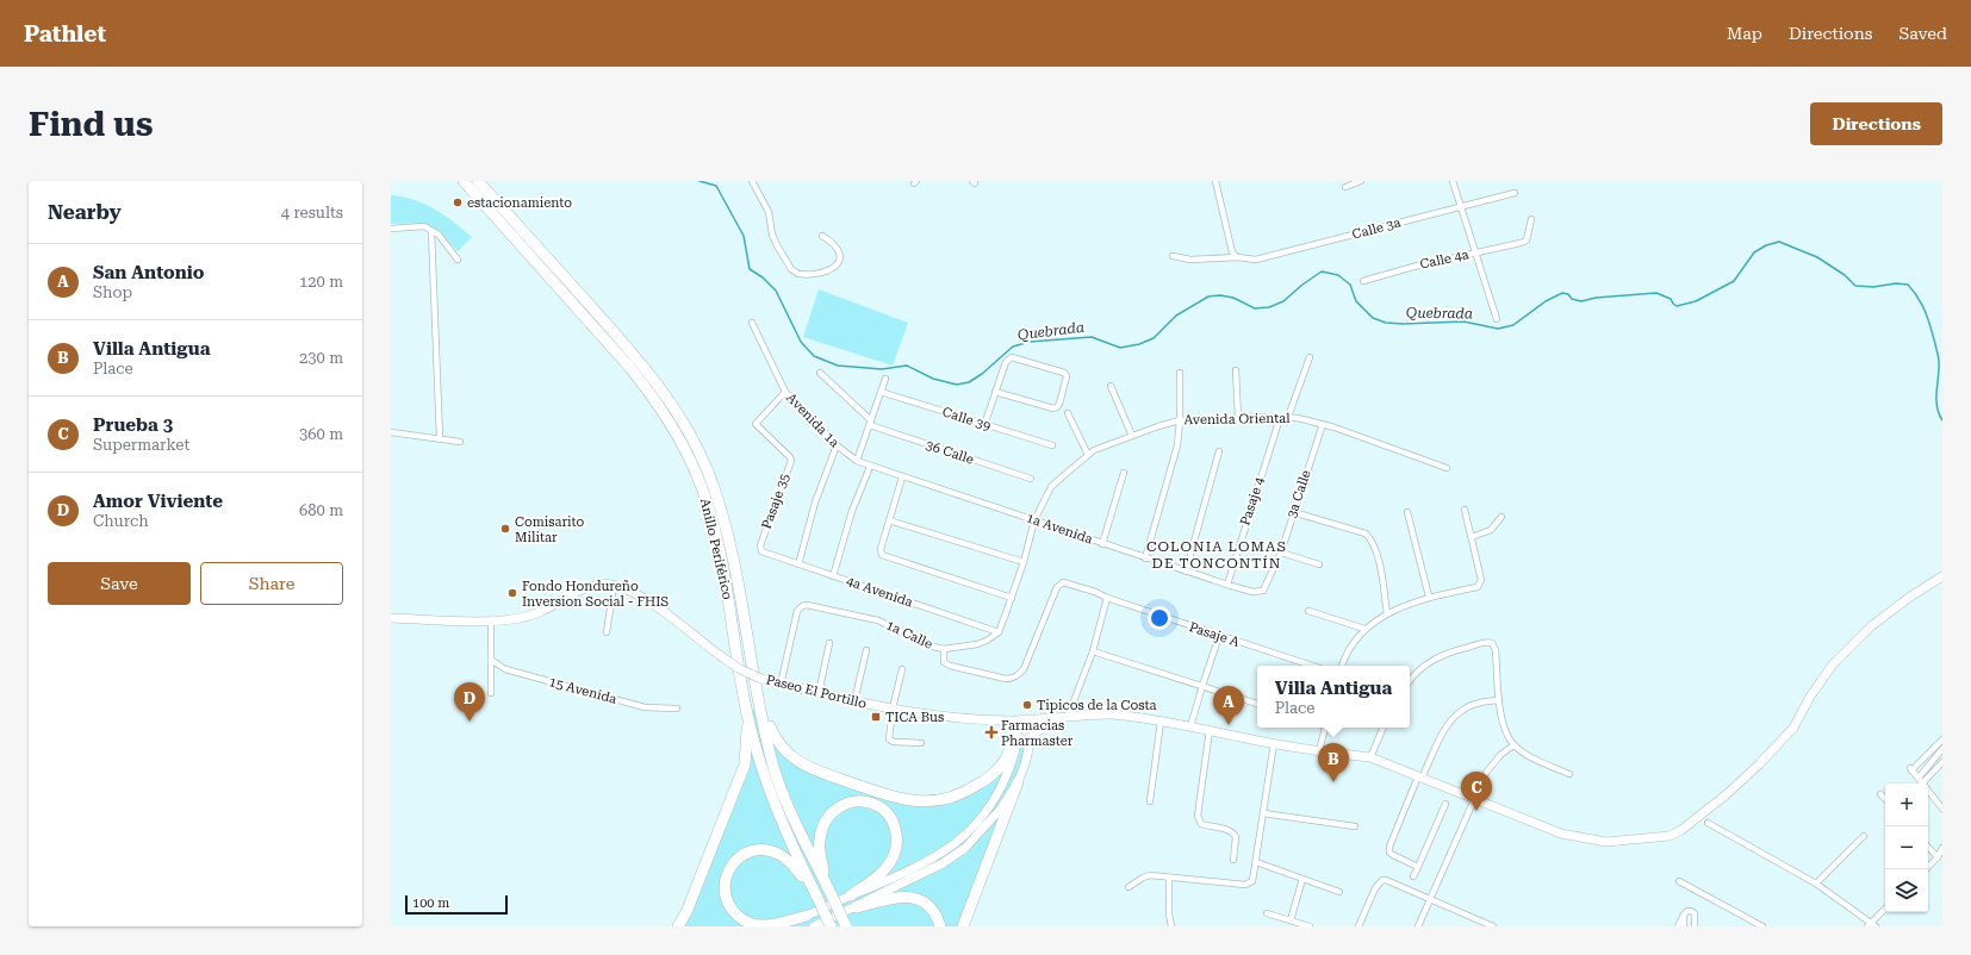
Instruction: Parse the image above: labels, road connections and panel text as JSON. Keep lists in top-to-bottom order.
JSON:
{
  "streets": {
    "highway": ["Anillo Periférico"],
    "main road": ["Paseo El Portillo"],
    "street": [
      "Calle 3a",
      "Calle 4a",
      "Calle 39",
      "Avenida Oriental",
      "Avenida 1a",
      "36 Calle",
      "3a Calle",
      "Pasaje 35",
      "Pasaje 4",
      "1a Avenida",
      "4a Avenida",
      "1a Calle",
      "Pasaje A",
      "15 Avenida"
    ]
  },
  "crossings": [
    ["Avenida Oriental", "3a Calle"],
    ["Avenida Oriental", "Pasaje 4"],
    ["Avenida Oriental", "1a Avenida"],
    ["Avenida Oriental", "4a Avenida"],
    ["Avenida 1a", "Pasaje 35"],
    ["Avenida 1a", "1a Avenida"],
    ["3a Calle", "1a Avenida"],
    ["Pasaje 35", "4a Avenida"],
    ["Pasaje 4", "1a Avenida"],
    ["1a Calle", "Pasaje A"],
    ["1a Calle", "Paseo El Portillo"]
  ],
  "districts": ["COLONIA LOMAS DE TONCONTÍN"],
  "water": ["Quebrada"],
  "places": {
    "other": [
      "estacionamiento",
      "Comisarito Militar",
      "Fondo Hondureño Inversion Social - FHIS",
      "Tipicos de la Costa"
    ],
    "transit": ["TICA Bus"],
    "health": ["Farmacias Pharmaster"]
  },
  "scale_bar": "100 m",
  "page": {
    "header": "Pathlet",
    "nav": ["Map", "Directions", "Saved"],
    "buttons": [
      "Directions",
      ["Save", "Share"]
    ],
    "title": "Find us",
    "heading": ["Nearby", "4 results"],
    "list": [
      {
        "mark": "A",
        "name": "San Antonio",
        "note": "Shop",
        "value": "120 m"
      },
      {
        "mark": "B",
        "name": "Villa Antigua",
        "note": "Place",
        "value": "230 m"
      },
      {
        "mark": "C",
        "name": "Prueba 3",
        "note": "Supermarket",
        "value": "360 m"
      },
      {
        "mark": "D",
        "name": "Amor Viviente",
        "note": "Church",
        "value": "680 m"
      }
    ],
    "popup": ["Villa Antigua", "Place"],
    "pins": [
      "D",
      "A",
      "B",
      "C"
    ],
    "map_buttons": ["+", "−"],
    "scale": "100 m"
  }
}
